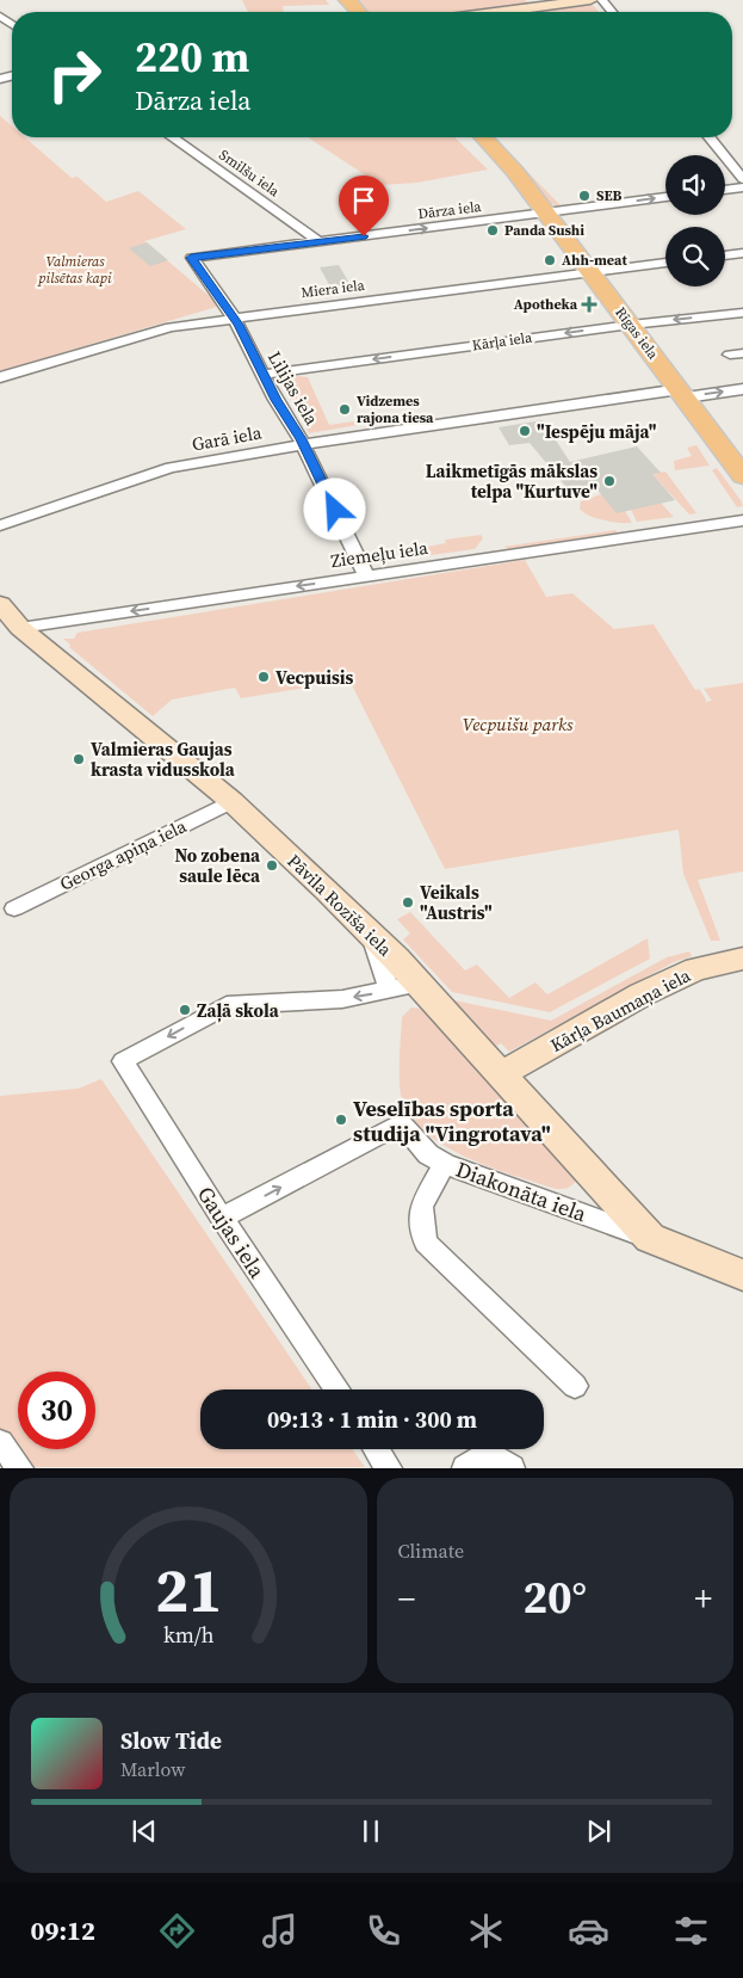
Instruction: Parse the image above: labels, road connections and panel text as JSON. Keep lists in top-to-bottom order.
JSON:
{
  "streets": {
    "main road": ["Rīgas iela"],
    "street": [
      "Smilšu iela",
      "Dārza iela",
      "Miera iela",
      "Kārļa iela",
      "Lilijas iela",
      "Garā iela",
      "Ziemeļu iela",
      "Georga apiņa iela",
      "Pāvila Rozīša iela",
      "Kārļa Baumaņa iela",
      "Diakonāta iela",
      "Gaujas iela"
    ]
  },
  "crossings": [
    ["Smilšu iela", "Dārza iela"],
    ["Dārza iela", "Rīgas iela"],
    ["Dārza iela", "Lilijas iela"],
    ["Miera iela", "Rīgas iela"],
    ["Miera iela", "Lilijas iela"],
    ["Rīgas iela", "Kārļa iela"],
    ["Rīgas iela", "Garā iela"],
    ["Kārļa iela", "Lilijas iela"],
    ["Lilijas iela", "Garā iela"],
    ["Lilijas iela", "Ziemeļu iela"],
    ["Ziemeļu iela", "Pāvila Rozīša iela"],
    ["Georga apiņa iela", "Pāvila Rozīša iela"],
    ["Pāvila Rozīša iela", "Kārļa Baumaņa iela"],
    ["Pāvila Rozīša iela", "Diakonāta iela"],
    ["Diakonāta iela", "Gaujas iela"]
  ],
  "one_way": [
    "Dārza iela",
    "Kārļa iela",
    "Ziemeļu iela",
    "Diakonāta iela"
  ],
  "parks": ["Valmieras pilsētas kapi", "Vecpuišu parks"],
  "places": {
    "other": [
      "SEB",
      "Panda Sushi",
      "Ahh-meat",
      "Vidzemes rajona tiesa",
      "\"Iespēju māja\"",
      "Laikmetīgās mākslas telpa \"Kurtuve\"",
      "Vecpuisis",
      "Valmieras Gaujas krasta vidusskola",
      "No zobena saule lēca",
      "Veikals \"Austris\"",
      "Zaļā skola",
      "Veselības sporta studija \"Vingrotava\""
    ],
    "health": ["Apotheka"]
  },
  "page": {
    "turn": ["220 m", "Dārza iela"],
    "limit": "30",
    "trip": "09:13 · 1 min · 300 m",
    "tile": "Climate",
    "heat": ["−", "20°", "+"],
    "song": ["Slow Tide", "Marlow"],
    "tabs": "09:12",
    "gauge": ["21", "km/h"]
  }
}
